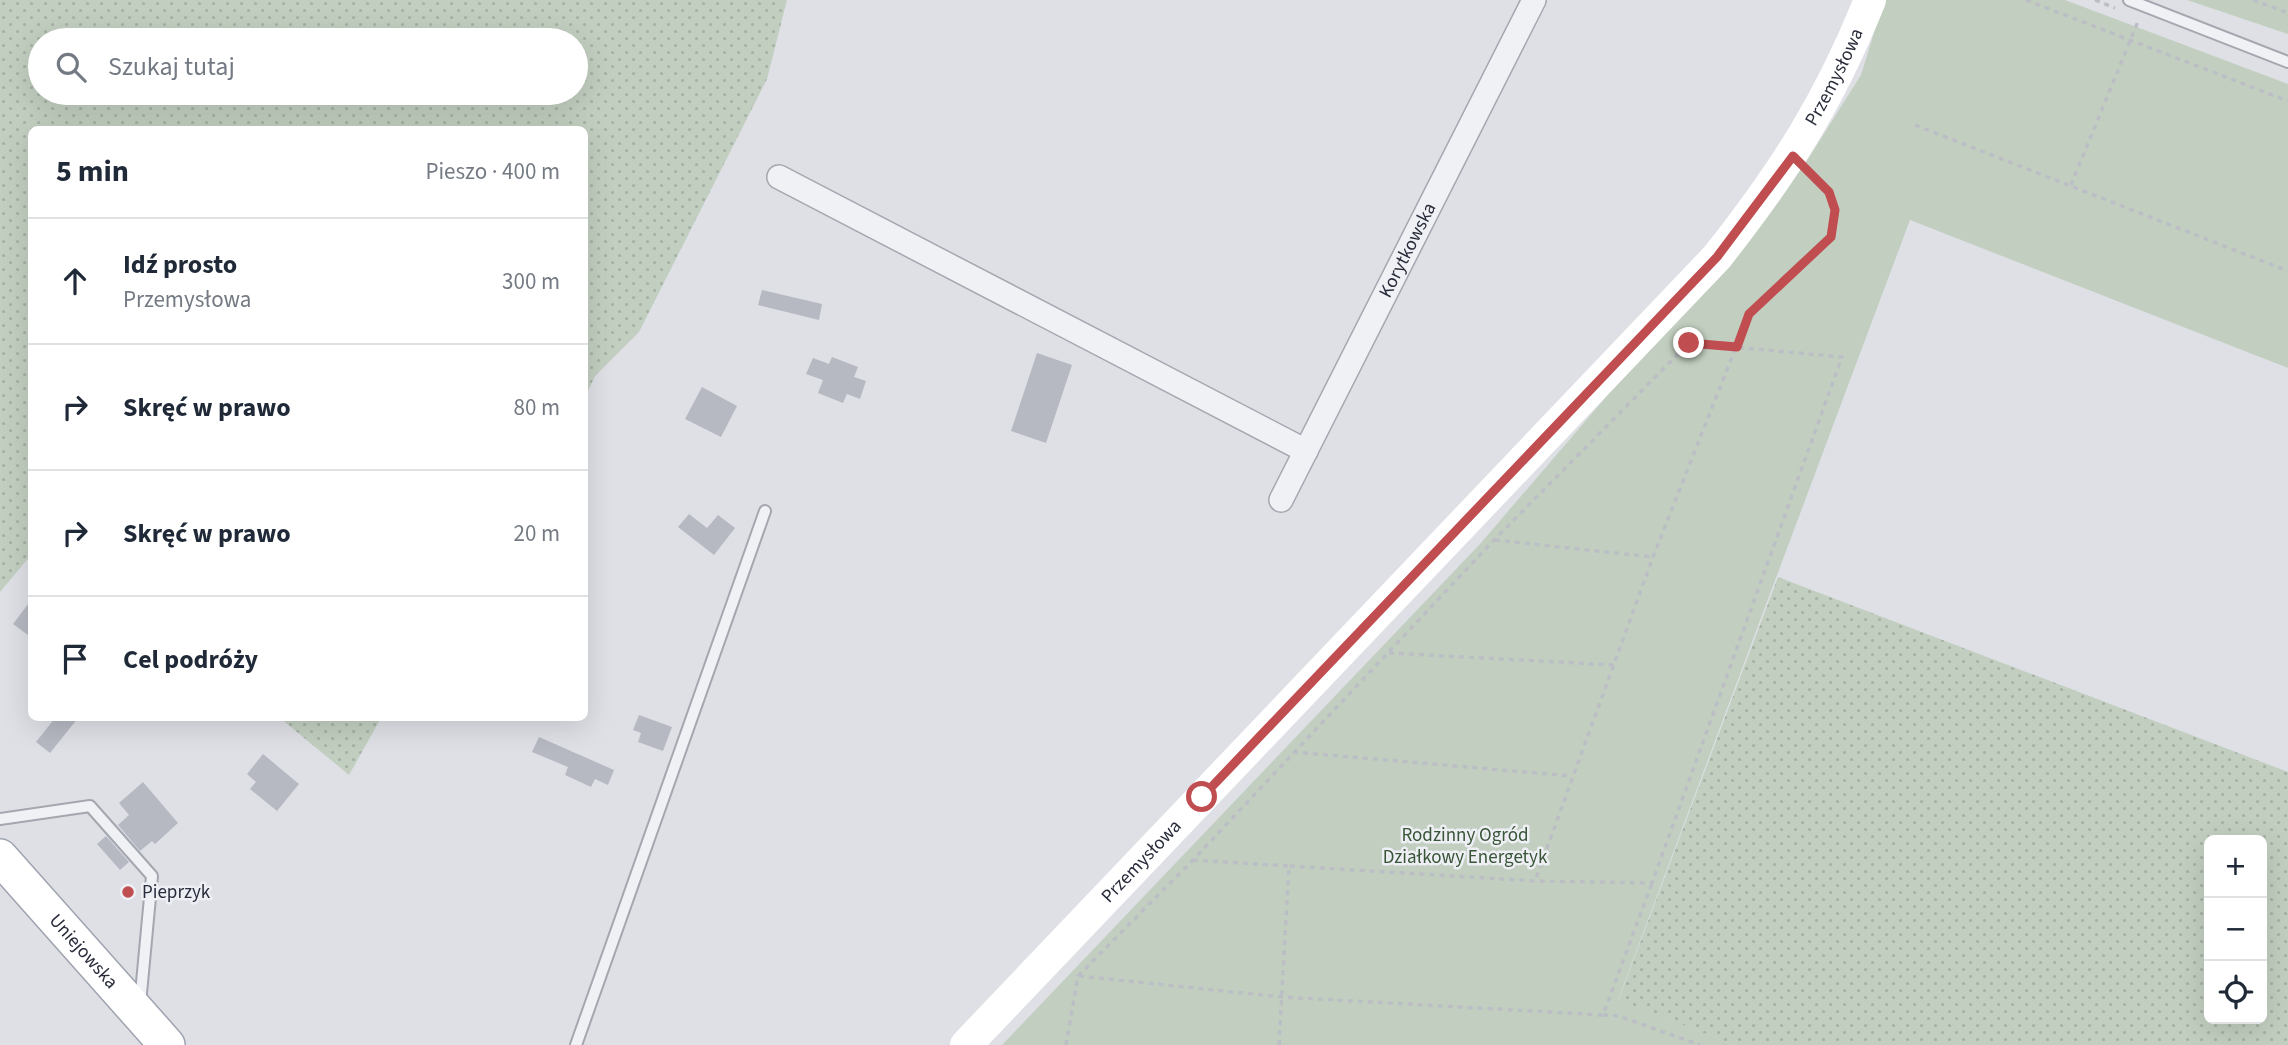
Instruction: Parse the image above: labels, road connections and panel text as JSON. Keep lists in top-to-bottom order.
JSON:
{
  "streets": {
    "main road": ["Przemysłowa", "Uniejowska"],
    "street": ["Korytkowska"]
  },
  "parks": ["Rodzinny Ogród Działkowy Energetyk"],
  "places": ["Pieprzyk"],
  "page": {
    "search": "Szukaj tutaj",
    "heading": ["5 min", "Pieszo · 400 m"],
    "list": [
      ["Idź prosto", "Przemysłowa", "300 m"],
      ["Skręć w prawo", "80 m"],
      ["Skręć w prawo", "20 m"],
      "Cel podróży"
    ],
    "map_buttons": ["+", "−"]
  }
}
